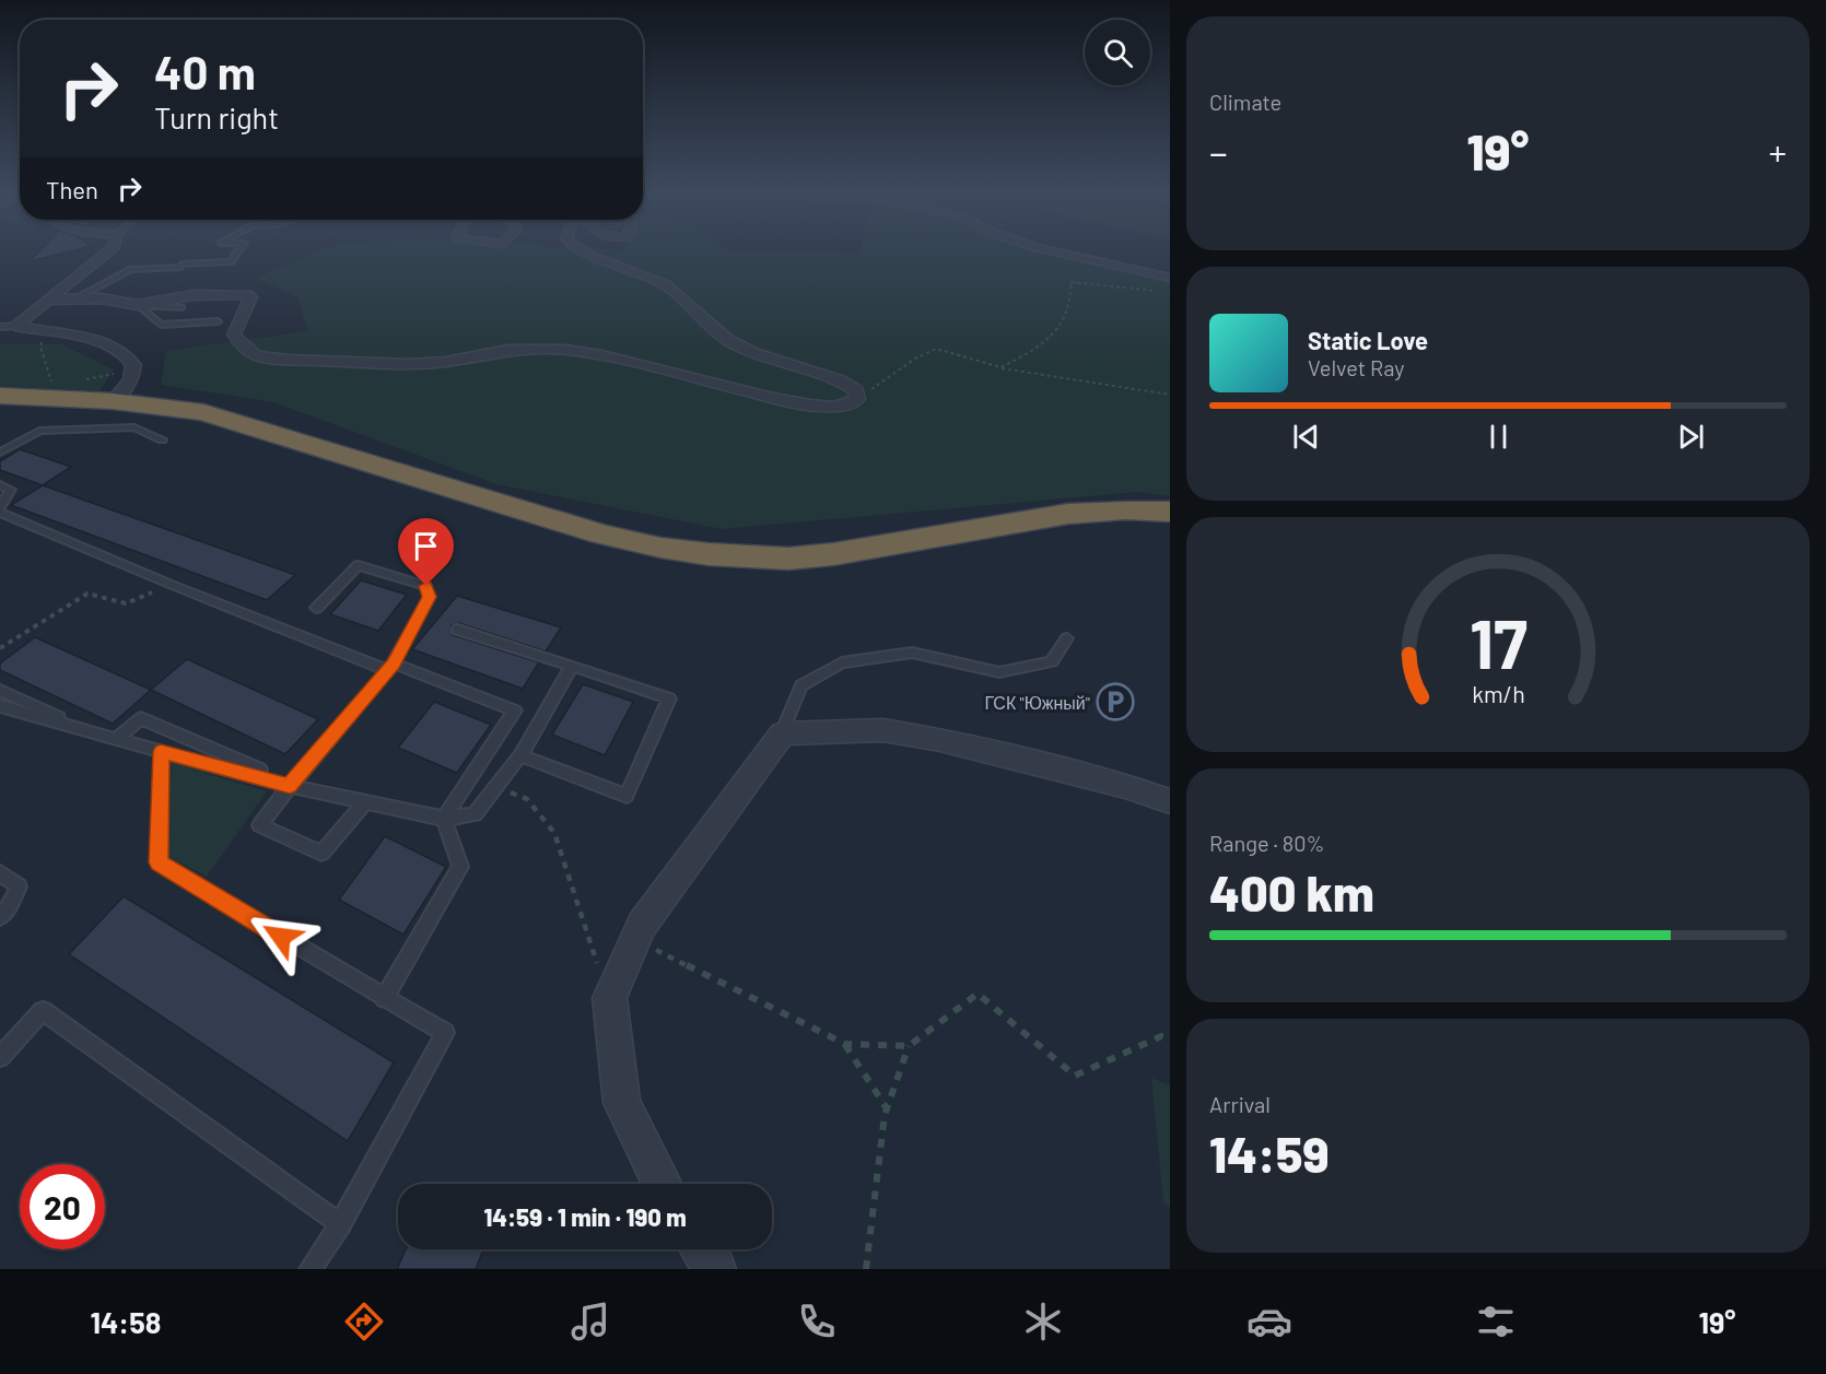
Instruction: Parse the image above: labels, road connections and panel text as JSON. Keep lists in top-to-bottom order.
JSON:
{
  "places": {
    "parking": ["ГСК \"Южный\""]
  },
  "page": {
    "tile": [
      "Climate",
      ["Range · 80%", "400 km"],
      ["Arrival", "14:59"]
    ],
    "turn": ["40 m", "Turn right"],
    "heat": ["−", "19°", "+"],
    "then": "Then",
    "song": ["Static Love", "Velvet Ray"],
    "limit": "20",
    "trip": "14:59 · 1 min · 190 m",
    "tabs": ["14:58", "19°"],
    "gauge": ["17", "km/h"]
  }
}
